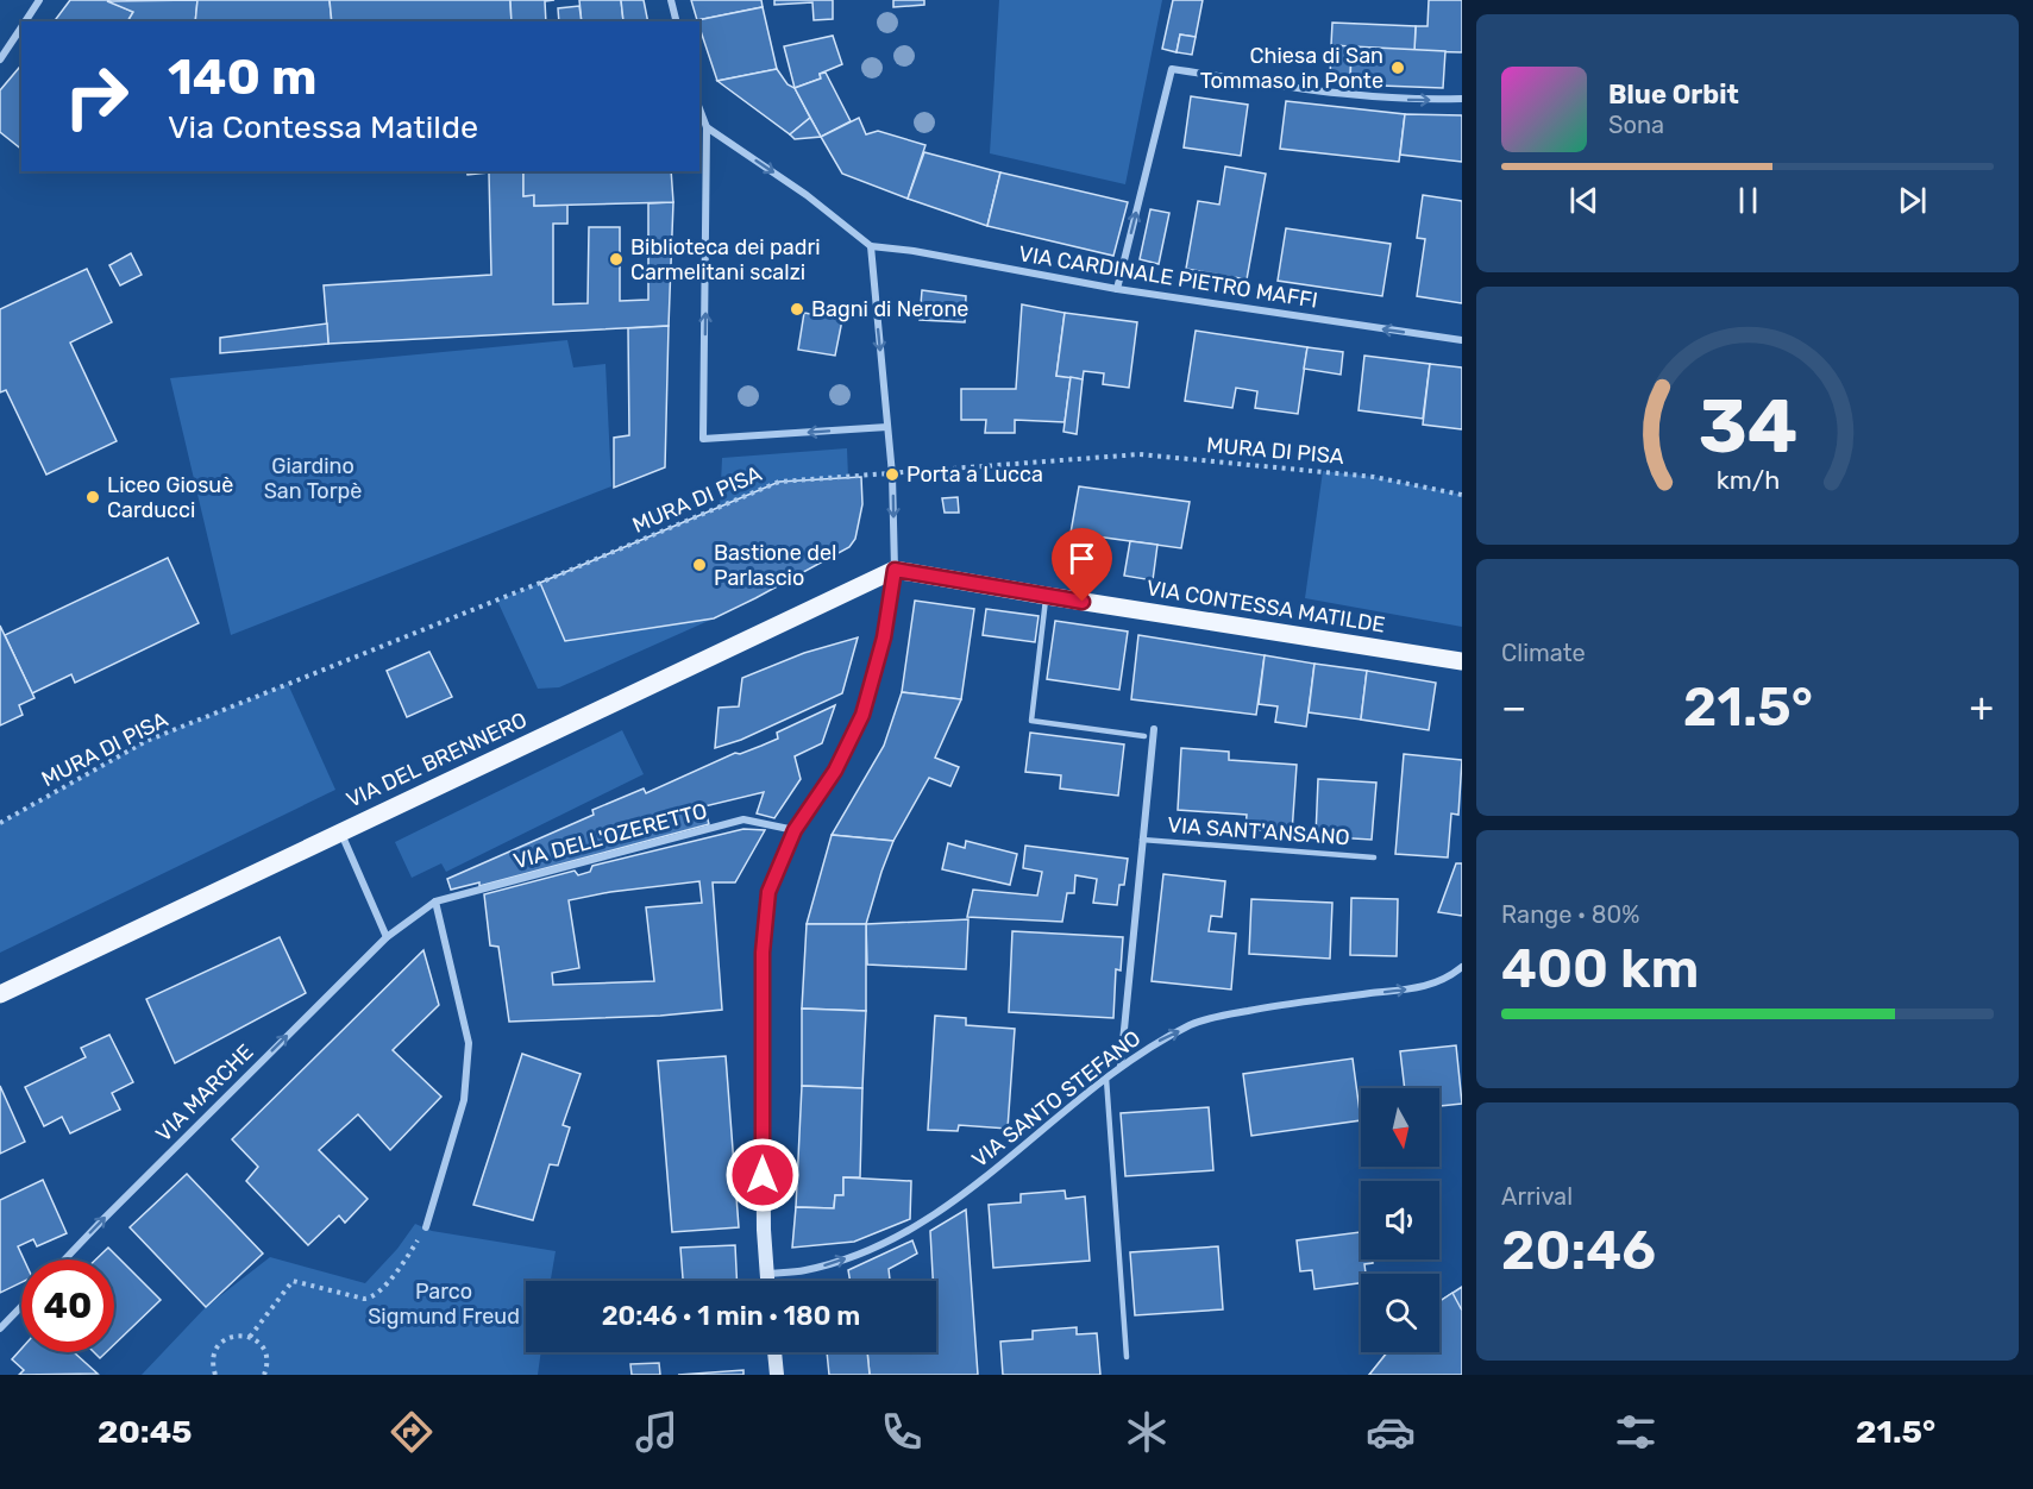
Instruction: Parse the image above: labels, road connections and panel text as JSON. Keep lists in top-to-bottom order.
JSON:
{
  "streets": {
    "main road": ["VIA CONTESSA MATILDE", "VIA DEL BRENNERO"],
    "street": [
      "VIA CARDINALE PIETRO MAFFI",
      "VIA SANT'ANSANO",
      "VIA DELL'OZERETTO",
      "VIA MARCHE",
      "VIA SANTO STEFANO"
    ],
    "path": ["MURA DI PISA"]
  },
  "crossings": [
    ["VIA CONTESSA MATILDE", "VIA DEL BRENNERO"],
    ["VIA SANT'ANSANO", "VIA SANTO STEFANO"],
    ["VIA DELL'OZERETTO", "VIA MARCHE"]
  ],
  "one_way": ["VIA CARDINALE PIETRO MAFFI", "VIA MARCHE", "VIA SANTO STEFANO"],
  "parks": ["Giardino San Torpè", "Parco Sigmund Freud"],
  "places": [
    "Chiesa di San Tommaso in Ponte",
    "Biblioteca dei padri Carmelitani scalzi",
    "Bagni di Nerone",
    "Porta a Lucca",
    "Liceo Giosuè Carducci",
    "Bastione del Parlascio"
  ],
  "north": "bottom",
  "page": {
    "turn": ["140 m", "Via Contessa Matilde"],
    "song": ["Blue Orbit", "Sona"],
    "tile": [
      "Climate",
      ["Range · 80%", "400 km"],
      ["Arrival", "20:46"]
    ],
    "heat": ["−", "21.5°", "+"],
    "limit": "40",
    "trip": "20:46 · 1 min · 180 m",
    "tabs": ["20:45", "21.5°"],
    "gauge": ["34", "km/h"]
  }
}
